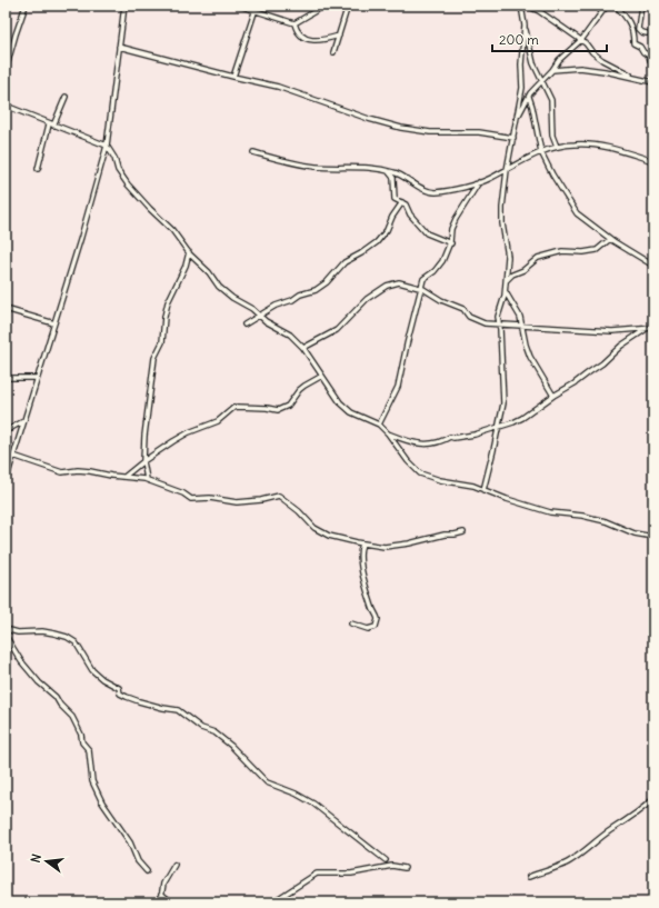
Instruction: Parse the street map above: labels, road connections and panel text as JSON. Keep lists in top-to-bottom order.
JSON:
{
  "scale_bar": "200 m",
  "north": "left"
}
